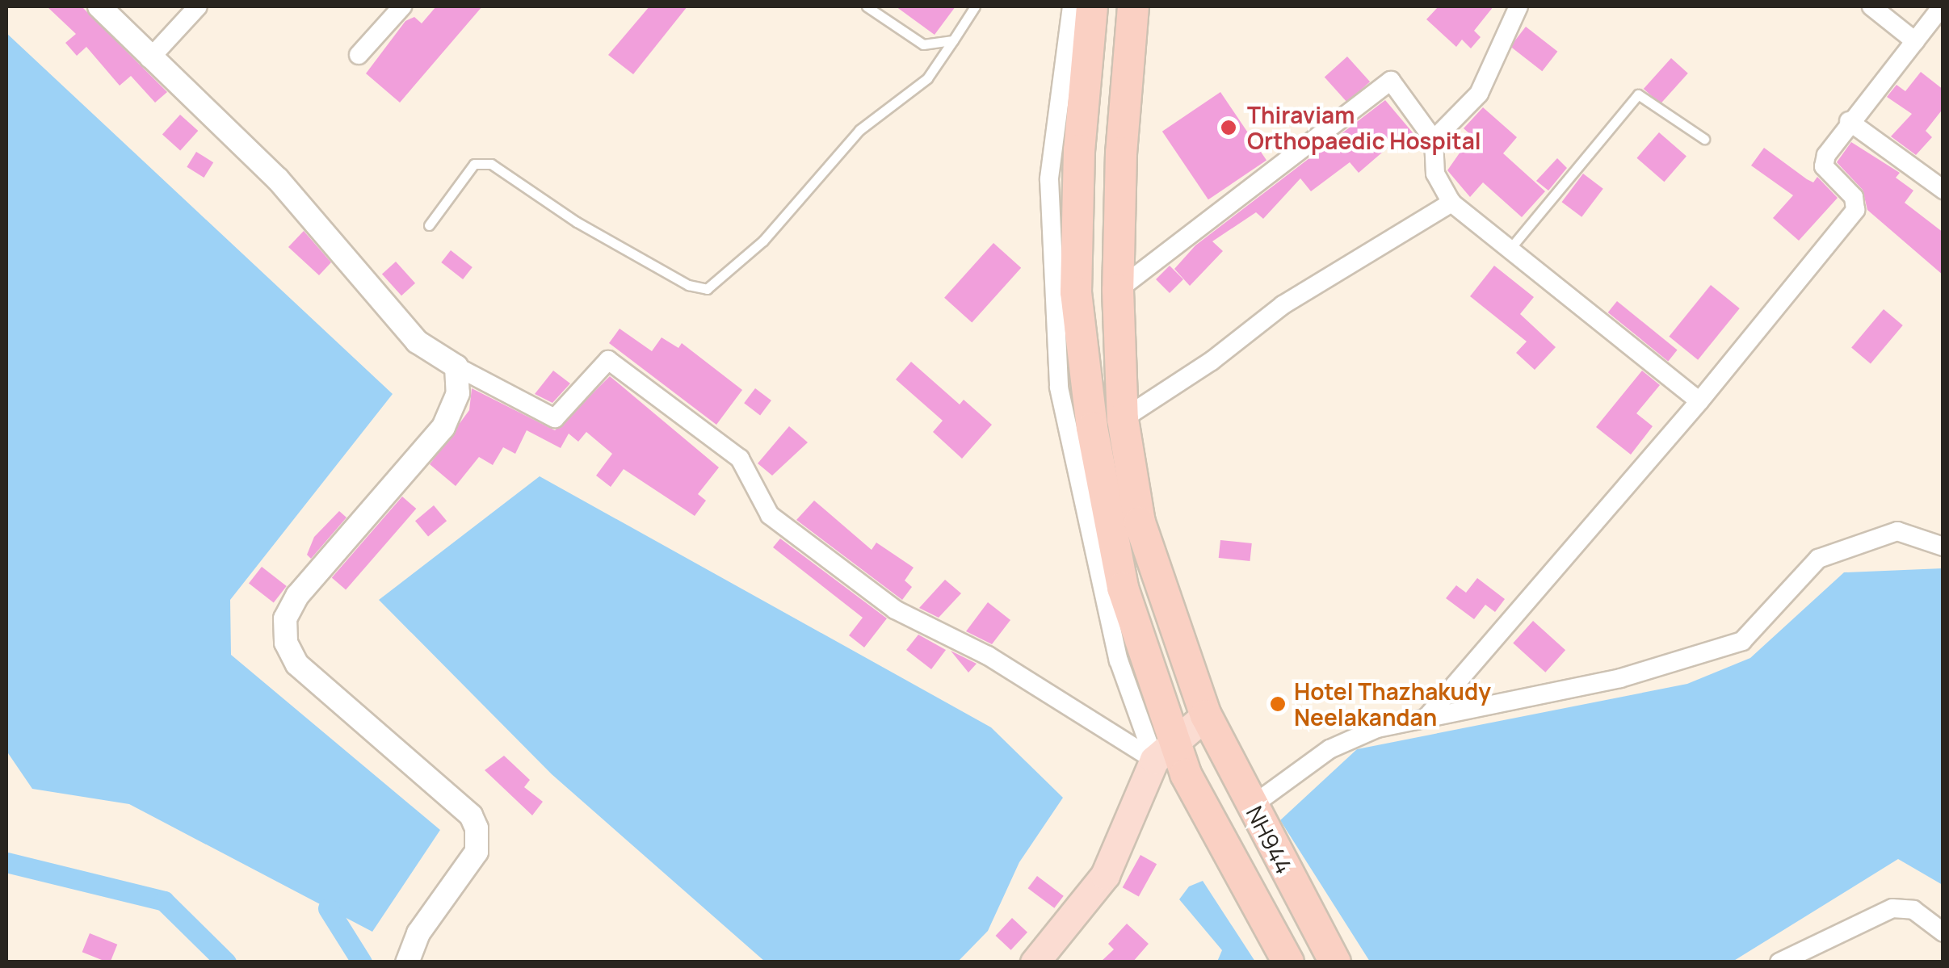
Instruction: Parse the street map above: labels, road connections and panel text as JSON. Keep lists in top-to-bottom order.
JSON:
{
  "streets": {
    "highway": ["NH944"]
  },
  "places": ["Thiraviam Orthopaedic Hospital", "Hotel Thazhakudy Neelakandan"]
}
